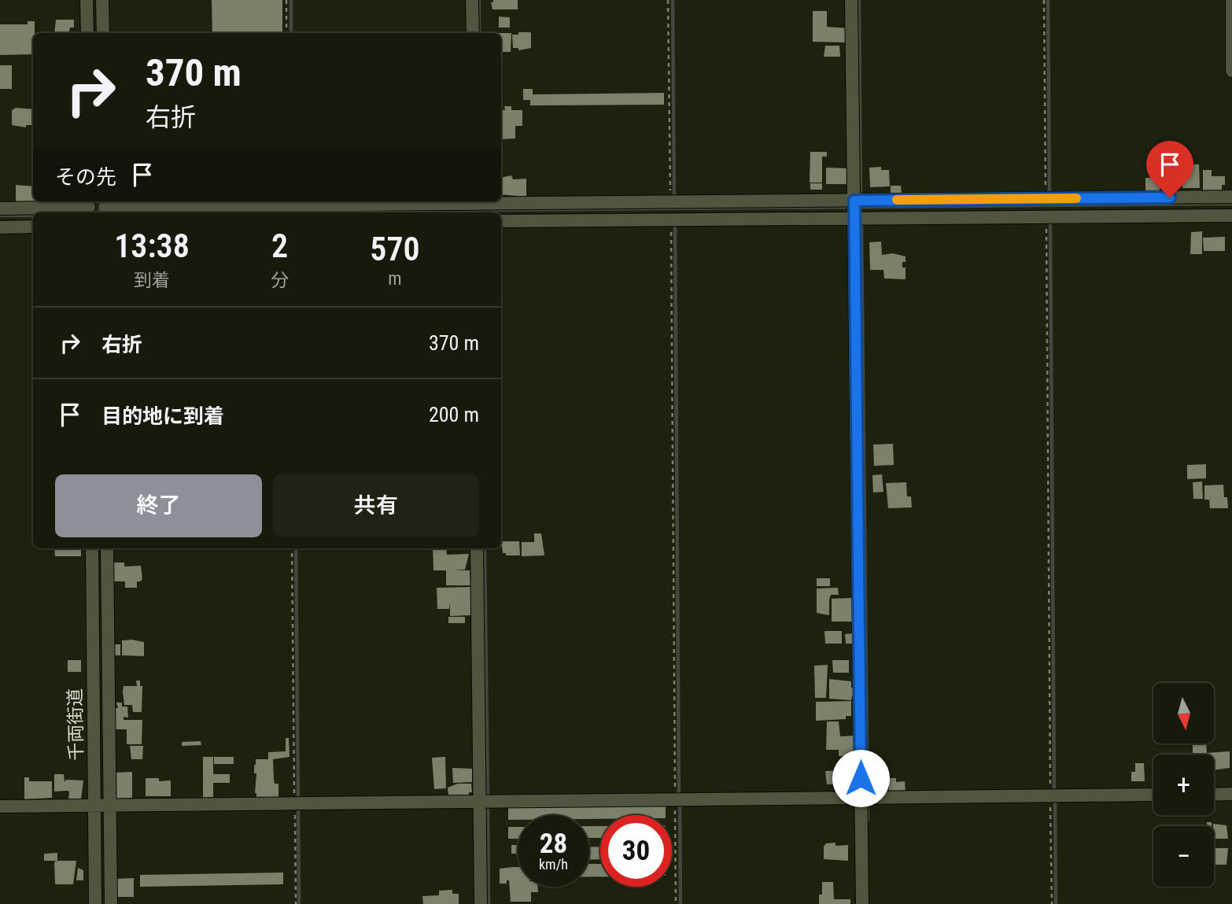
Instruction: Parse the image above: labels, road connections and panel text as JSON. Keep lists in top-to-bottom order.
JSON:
{
  "streets": {
    "street": ["千両街道"]
  },
  "north": "bottom",
  "page": {
    "turn": ["370 m", "右折"],
    "then": "その先",
    "eta": [
      "13:38",
      "到着",
      "2",
      "分",
      "570",
      "m"
    ],
    "list": [
      {
        "name": "右折",
        "value": "370 m"
      },
      {
        "name": "目的地に到着",
        "value": "200 m"
      }
    ],
    "buttons": ["終了", "共有"],
    "map_buttons": ["+", "−"],
    "speed": "28 km/h",
    "limit": "30"
  }
}
